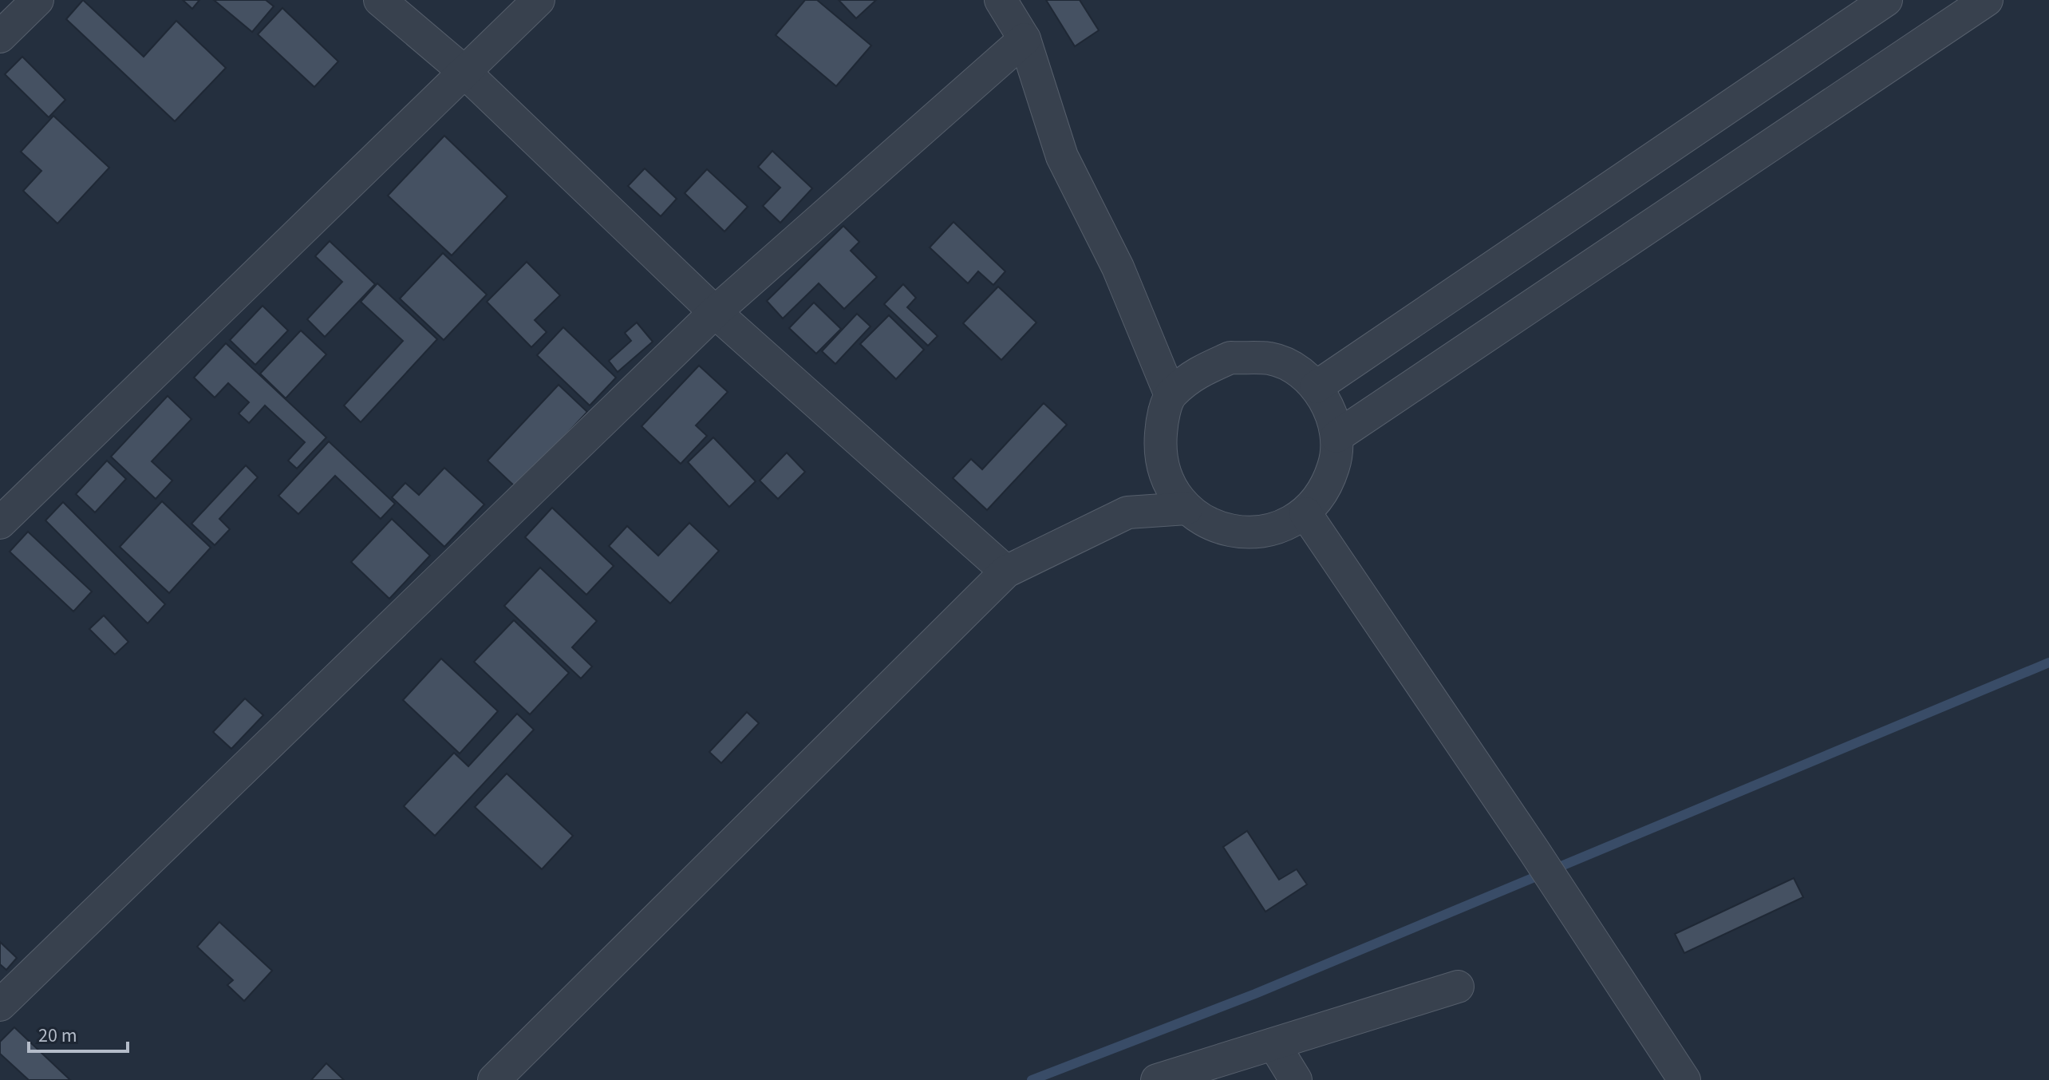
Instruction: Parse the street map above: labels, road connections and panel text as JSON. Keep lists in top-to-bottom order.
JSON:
{
  "scale_bar": "20 m"
}
